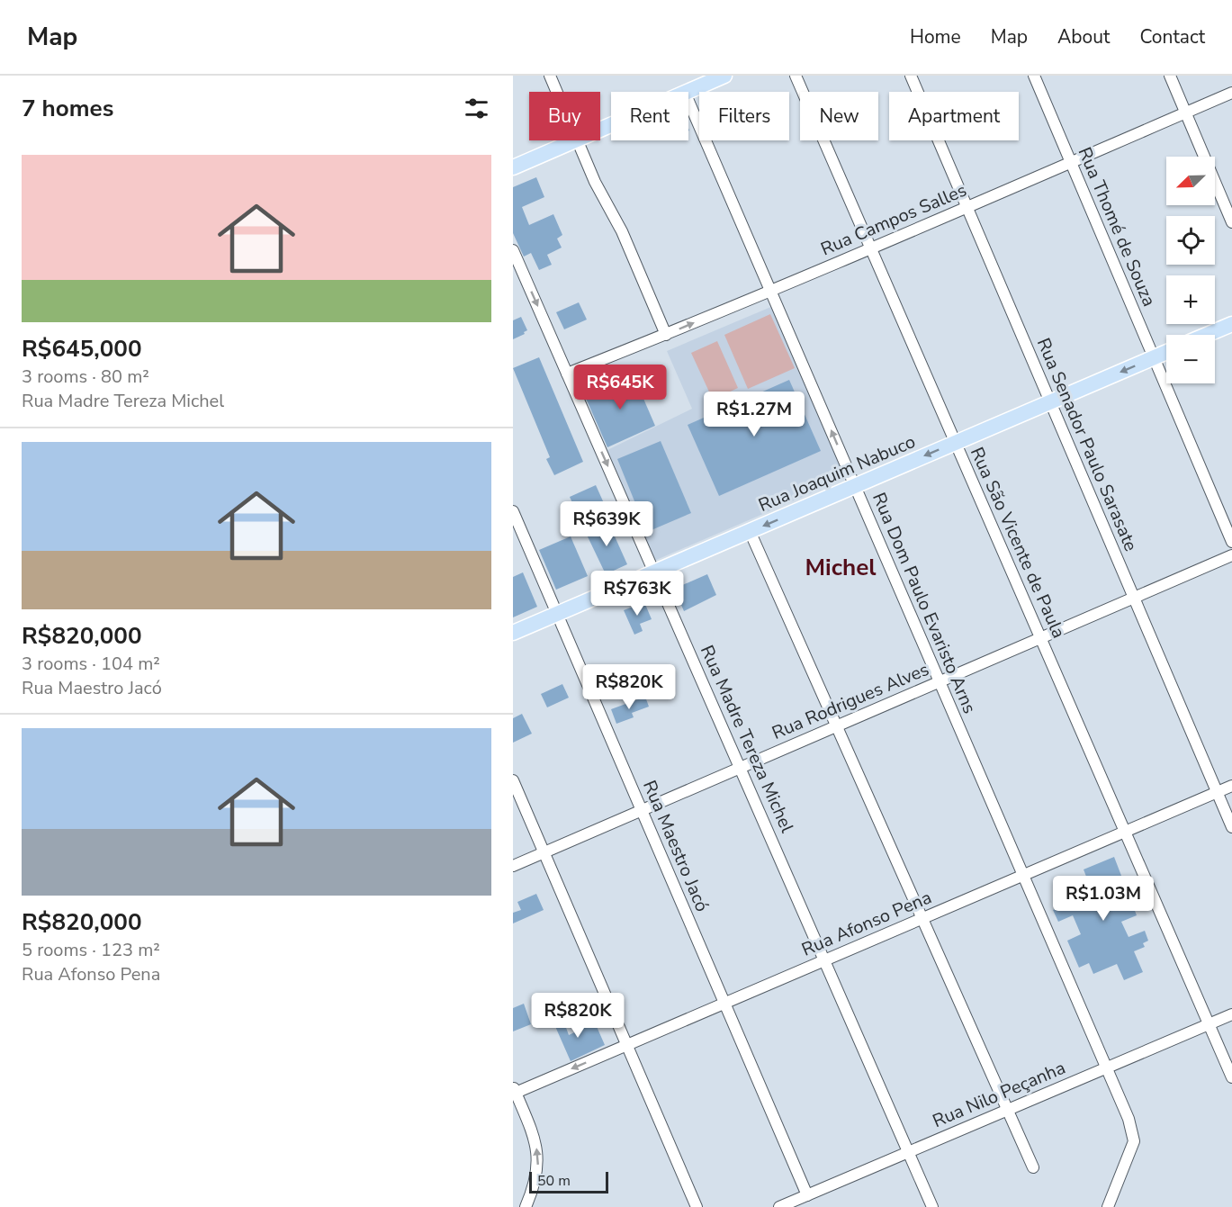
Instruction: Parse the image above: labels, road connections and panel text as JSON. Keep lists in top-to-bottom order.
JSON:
{
  "streets": {
    "main road": ["Rua Joaquim Nabuco"],
    "street": [
      "Rua Campos Salles",
      "Rua Thomé de Souza",
      "Rua Senador Paulo Sarasate",
      "Rua São Vicente de Paula",
      "Rua Dom Paulo Evaristo Arns",
      "Rua Rodrigues Alves",
      "Rua Madre Tereza Michel",
      "Rua Maestro Jacó",
      "Rua Afonso Pena",
      "Rua Nilo Peçanha"
    ]
  },
  "crossings": [
    ["Rua Campos Salles", "Rua Thomé de Souza"],
    ["Rua Campos Salles", "Rua Senador Paulo Sarasate"],
    ["Rua Campos Salles", "Rua São Vicente de Paula"],
    ["Rua Campos Salles", "Rua Dom Paulo Evaristo Arns"],
    ["Rua Campos Salles", "Rua Madre Tereza Michel"],
    ["Rua Thomé de Souza", "Rua Joaquim Nabuco"],
    ["Rua Senador Paulo Sarasate", "Rua Joaquim Nabuco"],
    ["Rua Senador Paulo Sarasate", "Rua Rodrigues Alves"],
    ["Rua Senador Paulo Sarasate", "Rua Afonso Pena"],
    ["Rua Joaquim Nabuco", "Rua São Vicente de Paula"],
    ["Rua Joaquim Nabuco", "Rua Dom Paulo Evaristo Arns"],
    ["Rua Joaquim Nabuco", "Rua Madre Tereza Michel"],
    ["Rua Joaquim Nabuco", "Rua Maestro Jacó"],
    ["Rua São Vicente de Paula", "Rua Rodrigues Alves"],
    ["Rua São Vicente de Paula", "Rua Afonso Pena"],
    ["Rua São Vicente de Paula", "Rua Nilo Peçanha"],
    ["Rua Dom Paulo Evaristo Arns", "Rua Rodrigues Alves"],
    ["Rua Dom Paulo Evaristo Arns", "Rua Afonso Pena"],
    ["Rua Dom Paulo Evaristo Arns", "Rua Nilo Peçanha"],
    ["Rua Rodrigues Alves", "Rua Madre Tereza Michel"],
    ["Rua Rodrigues Alves", "Rua Maestro Jacó"],
    ["Rua Madre Tereza Michel", "Rua Afonso Pena"],
    ["Rua Madre Tereza Michel", "Rua Nilo Peçanha"],
    ["Rua Maestro Jacó", "Rua Afonso Pena"],
    ["Rua Maestro Jacó", "Rua Nilo Peçanha"]
  ],
  "one_way": ["Rua Joaquim Nabuco"],
  "districts": ["Michel"],
  "scale_bar": "50 m",
  "north": "bottom left",
  "page": {
    "header": "Map",
    "nav": [
      "Home",
      "Map",
      "About",
      "Contact"
    ],
    "heading": "7 homes",
    "chip": [
      "Buy",
      "Rent",
      "Filters",
      "New",
      "Apartment"
    ],
    "list": [
      {
        "name": "R$645,000",
        "note": "3 rooms · 80 m² · Rua Madre Tereza Michel"
      },
      {
        "name": "R$820,000",
        "note": "3 rooms · 104 m² · Rua Maestro Jacó"
      },
      {
        "name": "R$820,000",
        "note": "5 rooms · 123 m² · Rua Afonso Pena"
      }
    ],
    "map_buttons": ["+", "−"],
    "price": [
      "R$645K",
      "R$1.27M",
      "R$639K",
      "R$763K",
      "R$820K",
      "R$1.03M",
      "R$820K"
    ],
    "scale": "50 m"
  }
}
